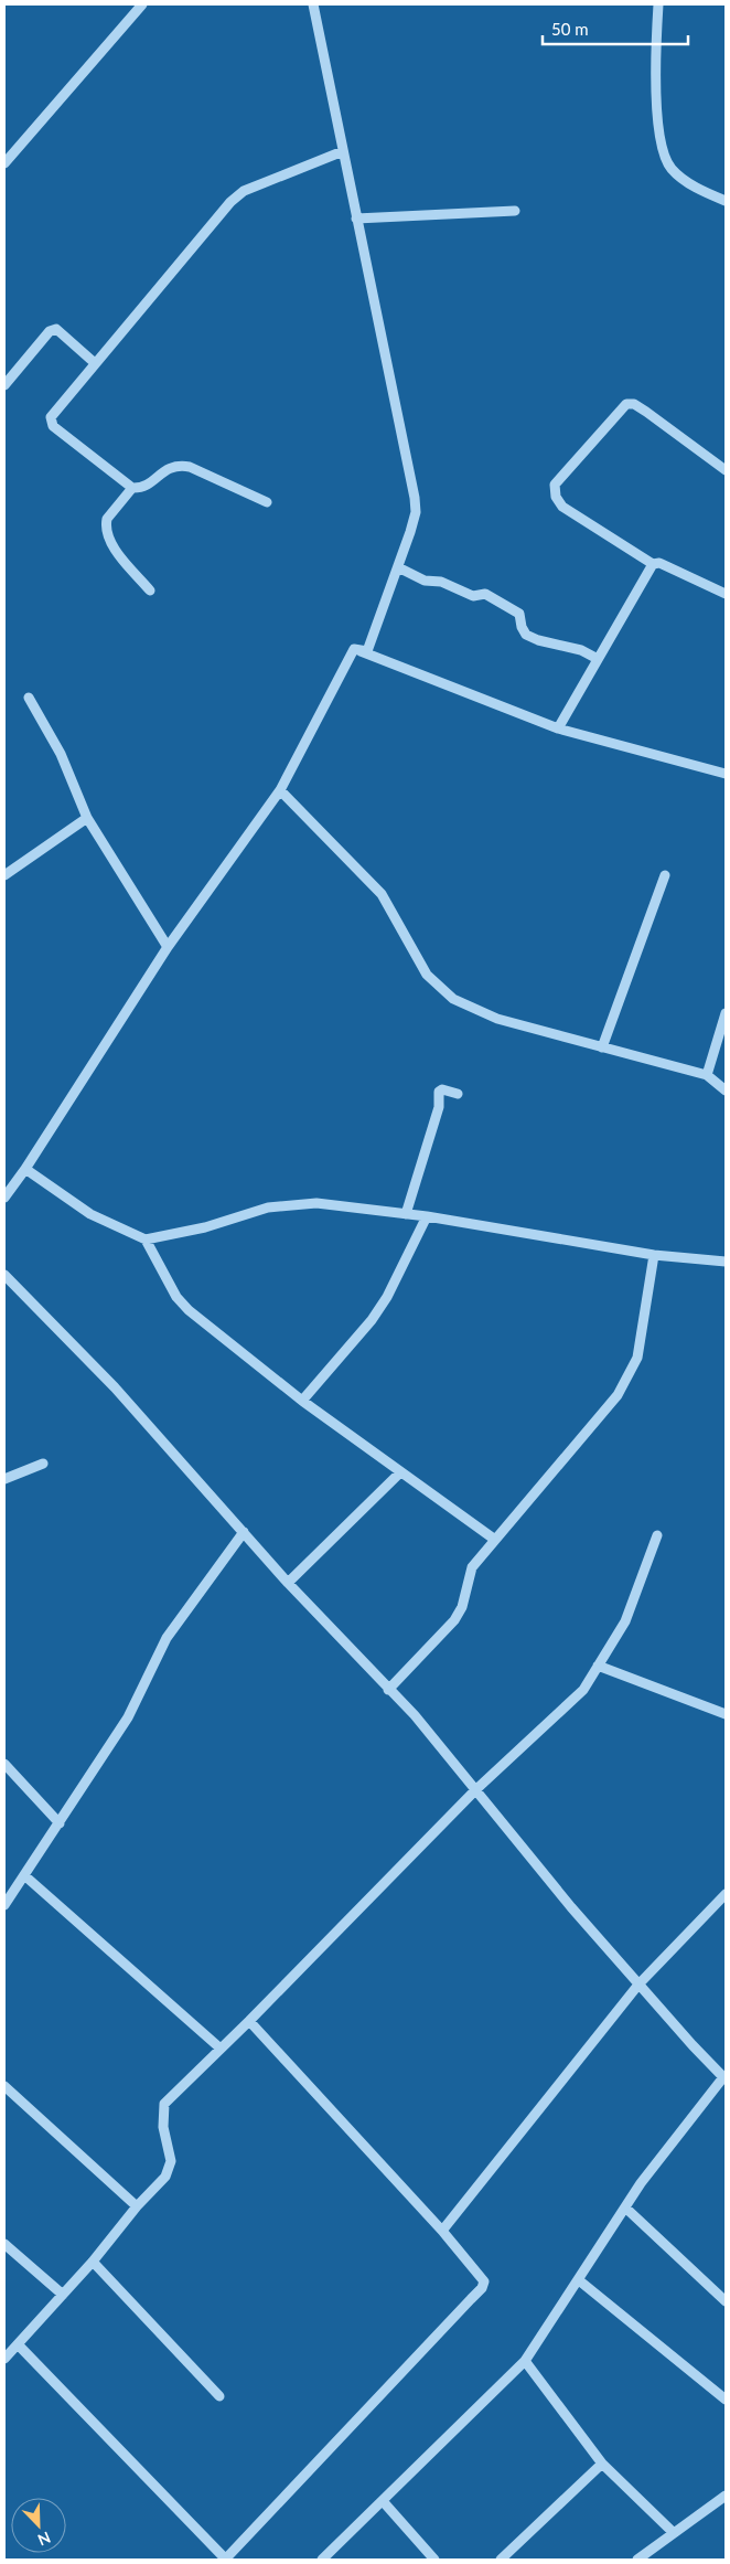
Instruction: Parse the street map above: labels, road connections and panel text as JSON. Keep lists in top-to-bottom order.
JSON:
{
  "scale_bar": "50 m",
  "north": "bottom right"
}
